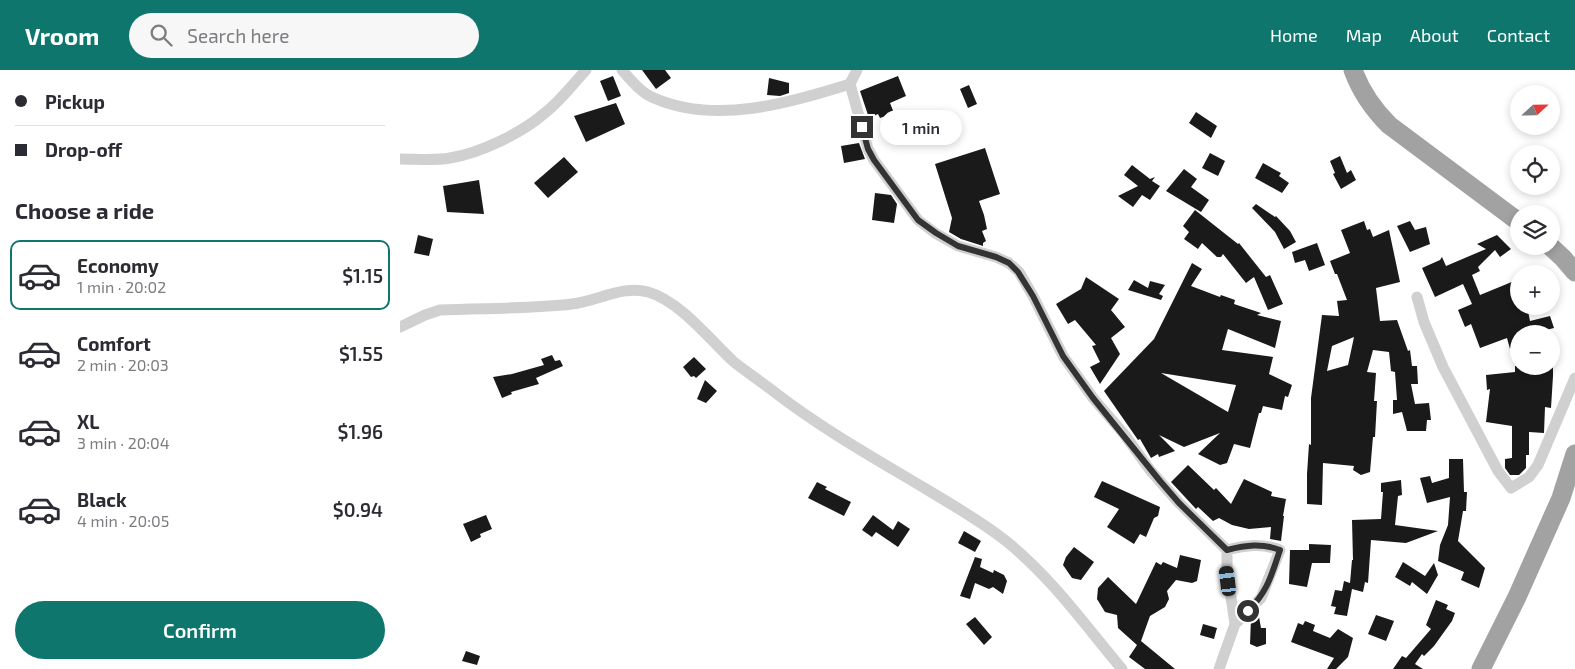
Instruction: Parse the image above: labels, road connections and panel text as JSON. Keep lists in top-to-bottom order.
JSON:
{
  "north": "right",
  "page": {
    "header": "Vroom",
    "search": "Search here",
    "nav": [
      "Home",
      "Map",
      "About",
      "Contact"
    ],
    "banner": ["Pickup", "Drop-off"],
    "map_buttons": ["+", "−"],
    "bubble": "1 min",
    "heading": "Choose a ride",
    "list": [
      {
        "name": "Economy",
        "note": "1 min · 20:02",
        "value": "$1.15"
      },
      {
        "name": "Comfort",
        "note": "2 min · 20:03",
        "value": "$1.55"
      },
      {
        "name": "XL",
        "note": "3 min · 20:04",
        "value": "$1.96"
      },
      {
        "name": "Black",
        "note": "4 min · 20:05",
        "value": "$0.94"
      }
    ],
    "buttons": "Confirm"
  }
}
